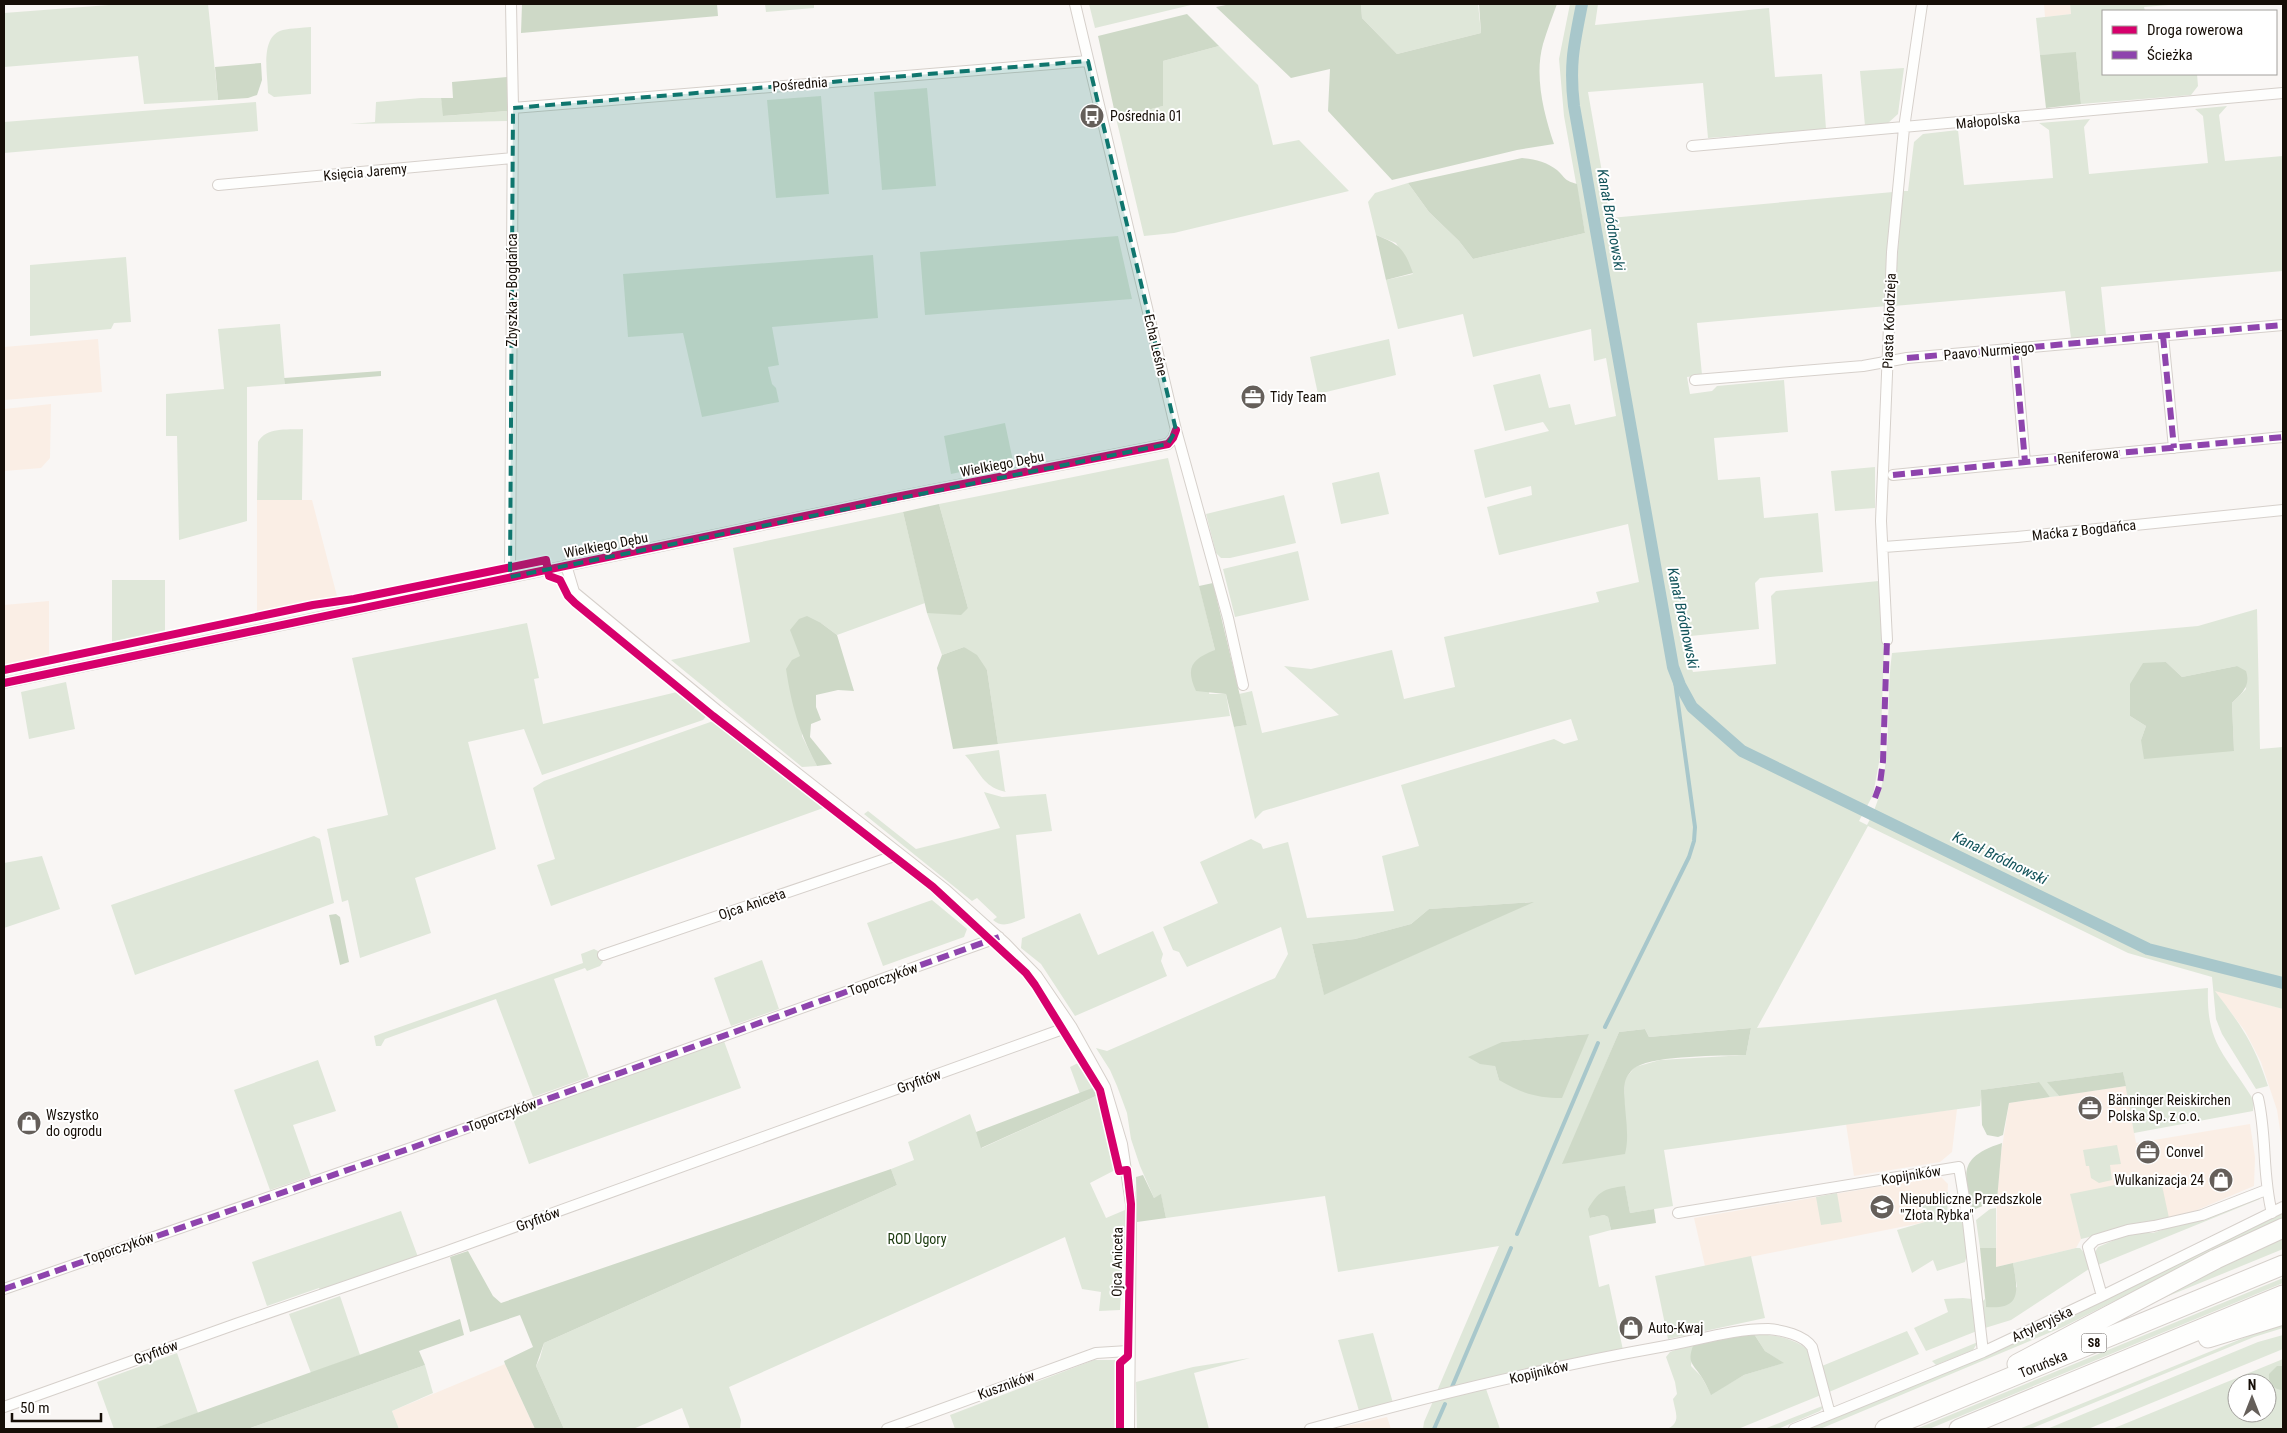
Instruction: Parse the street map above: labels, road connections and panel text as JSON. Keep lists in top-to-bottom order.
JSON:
{
  "streets": {
    "highway": ["S8", "Toruńska"],
    "street": [
      "Pośrednia",
      "Małopolska",
      "Księcia Jaremy",
      "Zbyszka z Bogdańca",
      "Piasta Kołodzieja",
      "Echa Leśne",
      "Paavo Nurmiego",
      "Reniferowa",
      "Wielkiego Dębu",
      "Maćka z Bogdańca",
      "Ojca Aniceta",
      "Toporczyków",
      "Gryfitów",
      "Kopijników",
      "Artyleryjska",
      "Kuszników"
    ]
  },
  "crossings": [
    ["Pośrednia", "Zbyszka z Bogdańca"],
    ["Pośrednia", "Echa Leśne"],
    ["Małopolska", "Piasta Kołodzieja"],
    ["Księcia Jaremy", "Zbyszka z Bogdańca"],
    ["Zbyszka z Bogdańca", "Wielkiego Dębu"],
    ["Piasta Kołodzieja", "Paavo Nurmiego"],
    ["Piasta Kołodzieja", "Maćka z Bogdańca"],
    ["Echa Leśne", "Wielkiego Dębu"],
    ["Wielkiego Dębu", "Ojca Aniceta"],
    ["Ojca Aniceta", "Toporczyków"],
    ["Ojca Aniceta", "Gryfitów"],
    ["Ojca Aniceta", "Kuszników"],
    ["Kopijników", "Artyleryjska"]
  ],
  "water": ["Kanał Bródnowski"],
  "parks": ["ROD Ugory"],
  "places": {
    "bus stop": ["Pośrednia 01"],
    "office": ["Tidy Team", "Bänninger Reiskirchen Polska Sp. z o.o.", "Convel"],
    "shop": ["Wszystko do ogrodu", "Wulkanizacja 24", "Auto-Kwaj"],
    "school or university": ["Niepubliczne Przedszkole \"Złota Rybka\""]
  },
  "legend": ["Droga rowerowa", "Ścieżka"],
  "scale_bar": "50 m",
  "north": "top"
}
